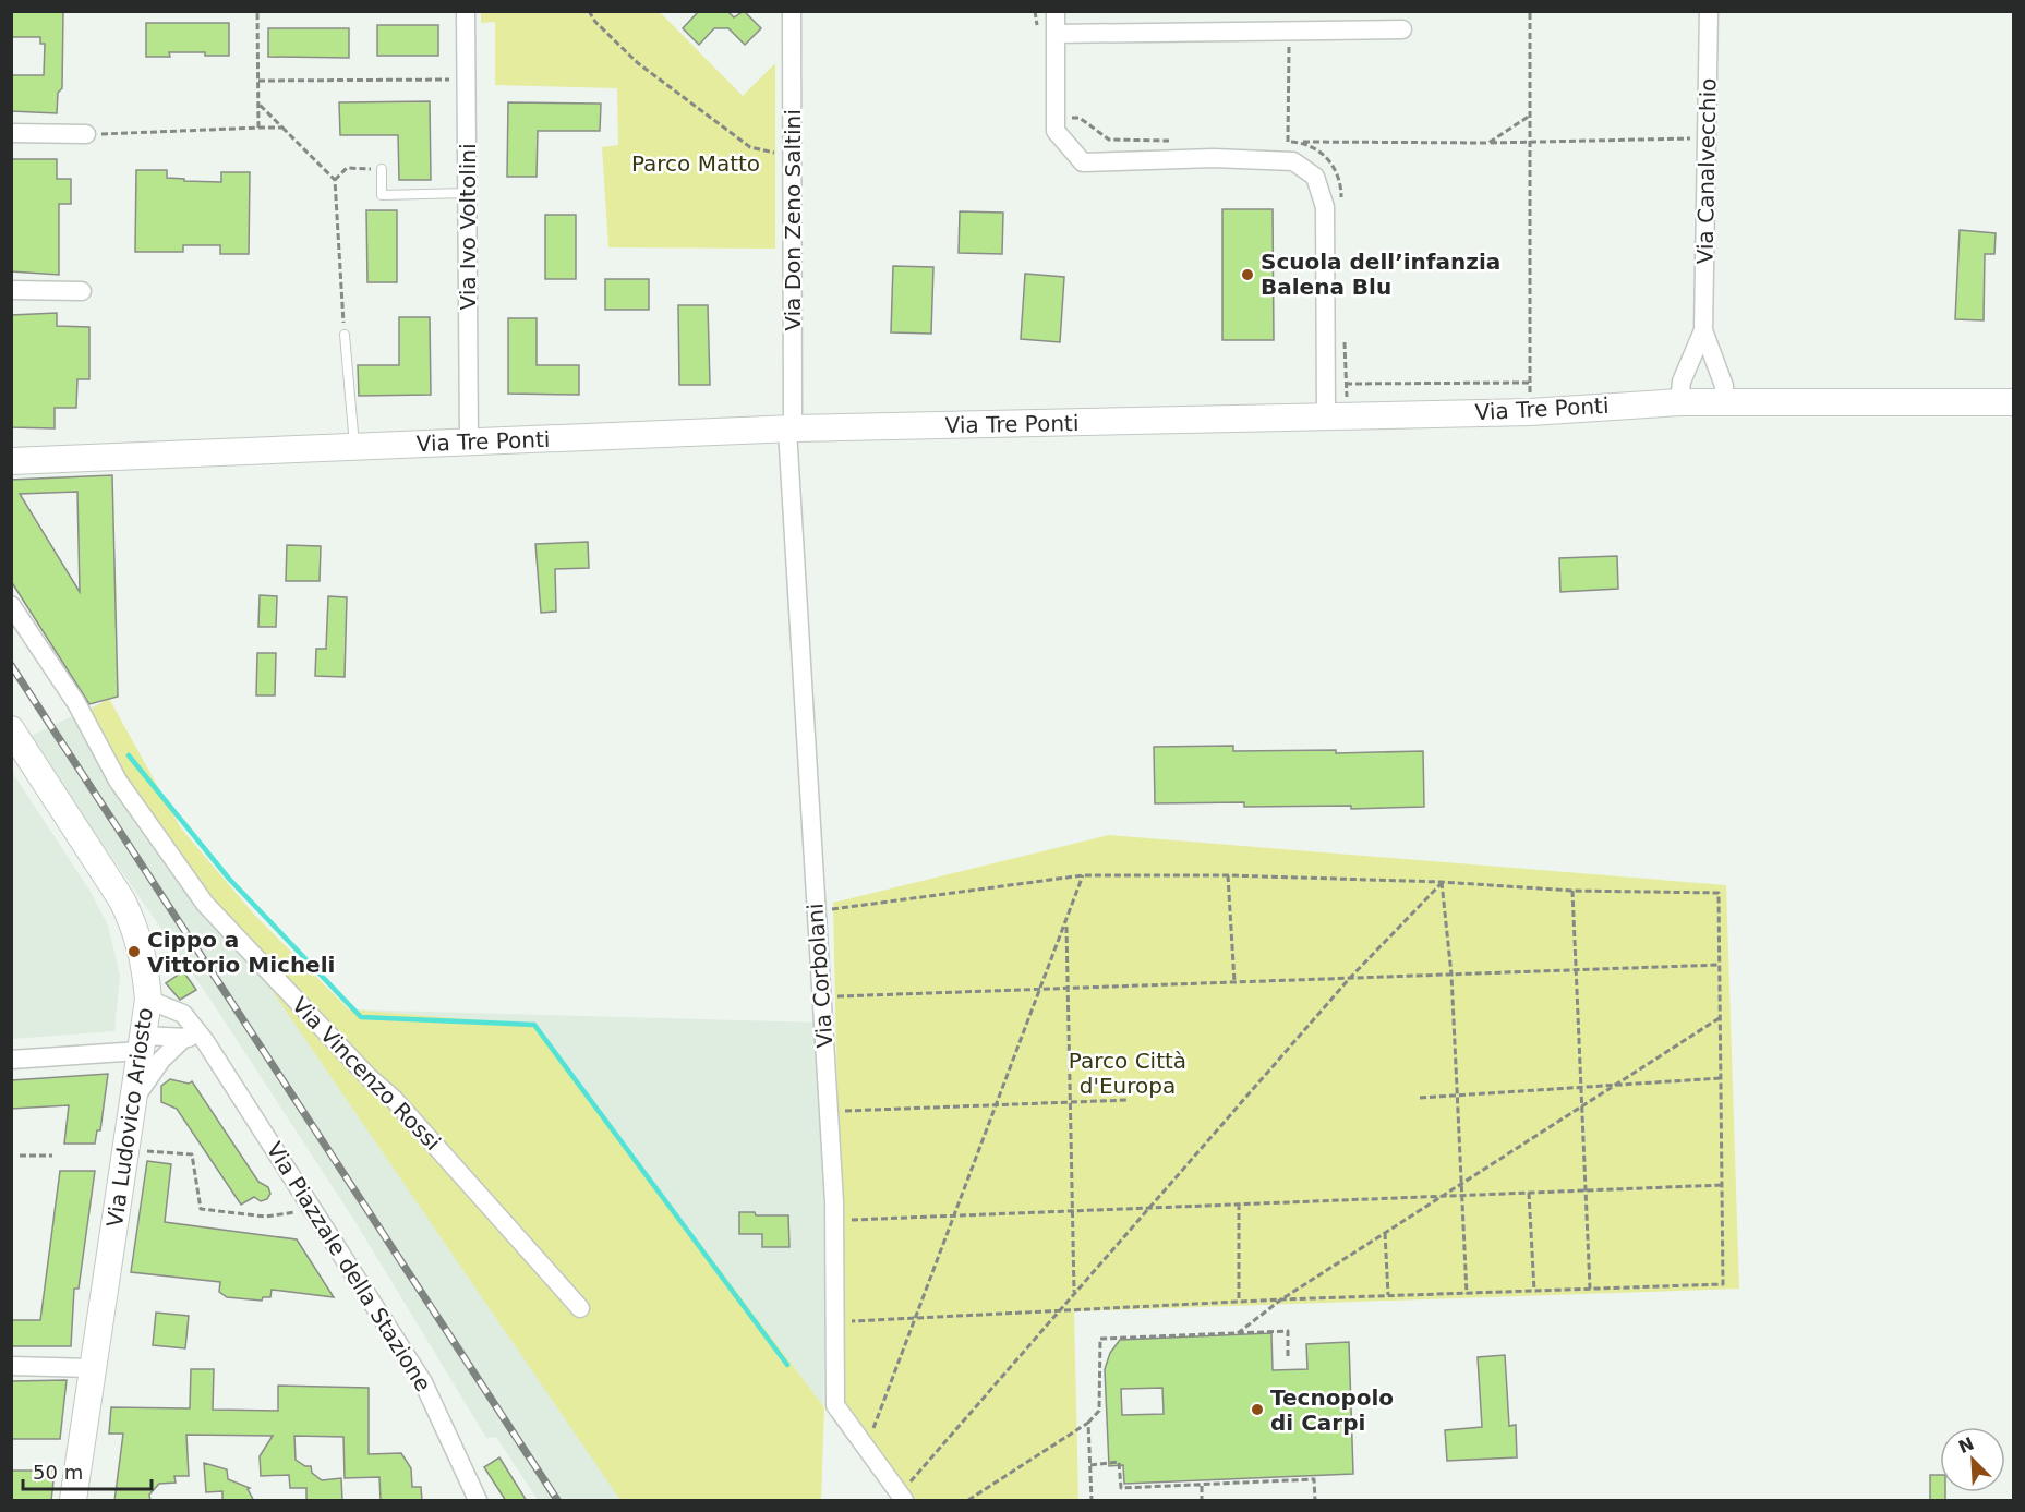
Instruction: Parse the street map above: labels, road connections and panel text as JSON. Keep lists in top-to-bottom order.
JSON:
{
  "streets": {
    "street": [
      "Via Canalvecchio",
      "Via Don Zeno Saltini",
      "Via Ivo Voltolini",
      "Via Tre Ponti",
      "Via Corbolani",
      "Via Vincenzo Rossi",
      "Via Ludovico Ariosto",
      "Via Piazzale della Stazione"
    ]
  },
  "crossings": [
    ["Via Canalvecchio", "Via Tre Ponti"],
    ["Via Don Zeno Saltini", "Via Tre Ponti"],
    ["Via Don Zeno Saltini", "Via Corbolani"],
    ["Via Ivo Voltolini", "Via Tre Ponti"],
    ["Via Tre Ponti", "Via Corbolani"],
    ["Via Ludovico Ariosto", "Via Piazzale della Stazione"]
  ],
  "parks": ["Parco Matto", "Parco Città d'Europa"],
  "places": ["Scuola dell’infanzia Balena Blu", "Cippo a Vittorio Micheli", "Tecnopolo di Carpi"],
  "scale_bar": "50 m",
  "north": "top left"
}
